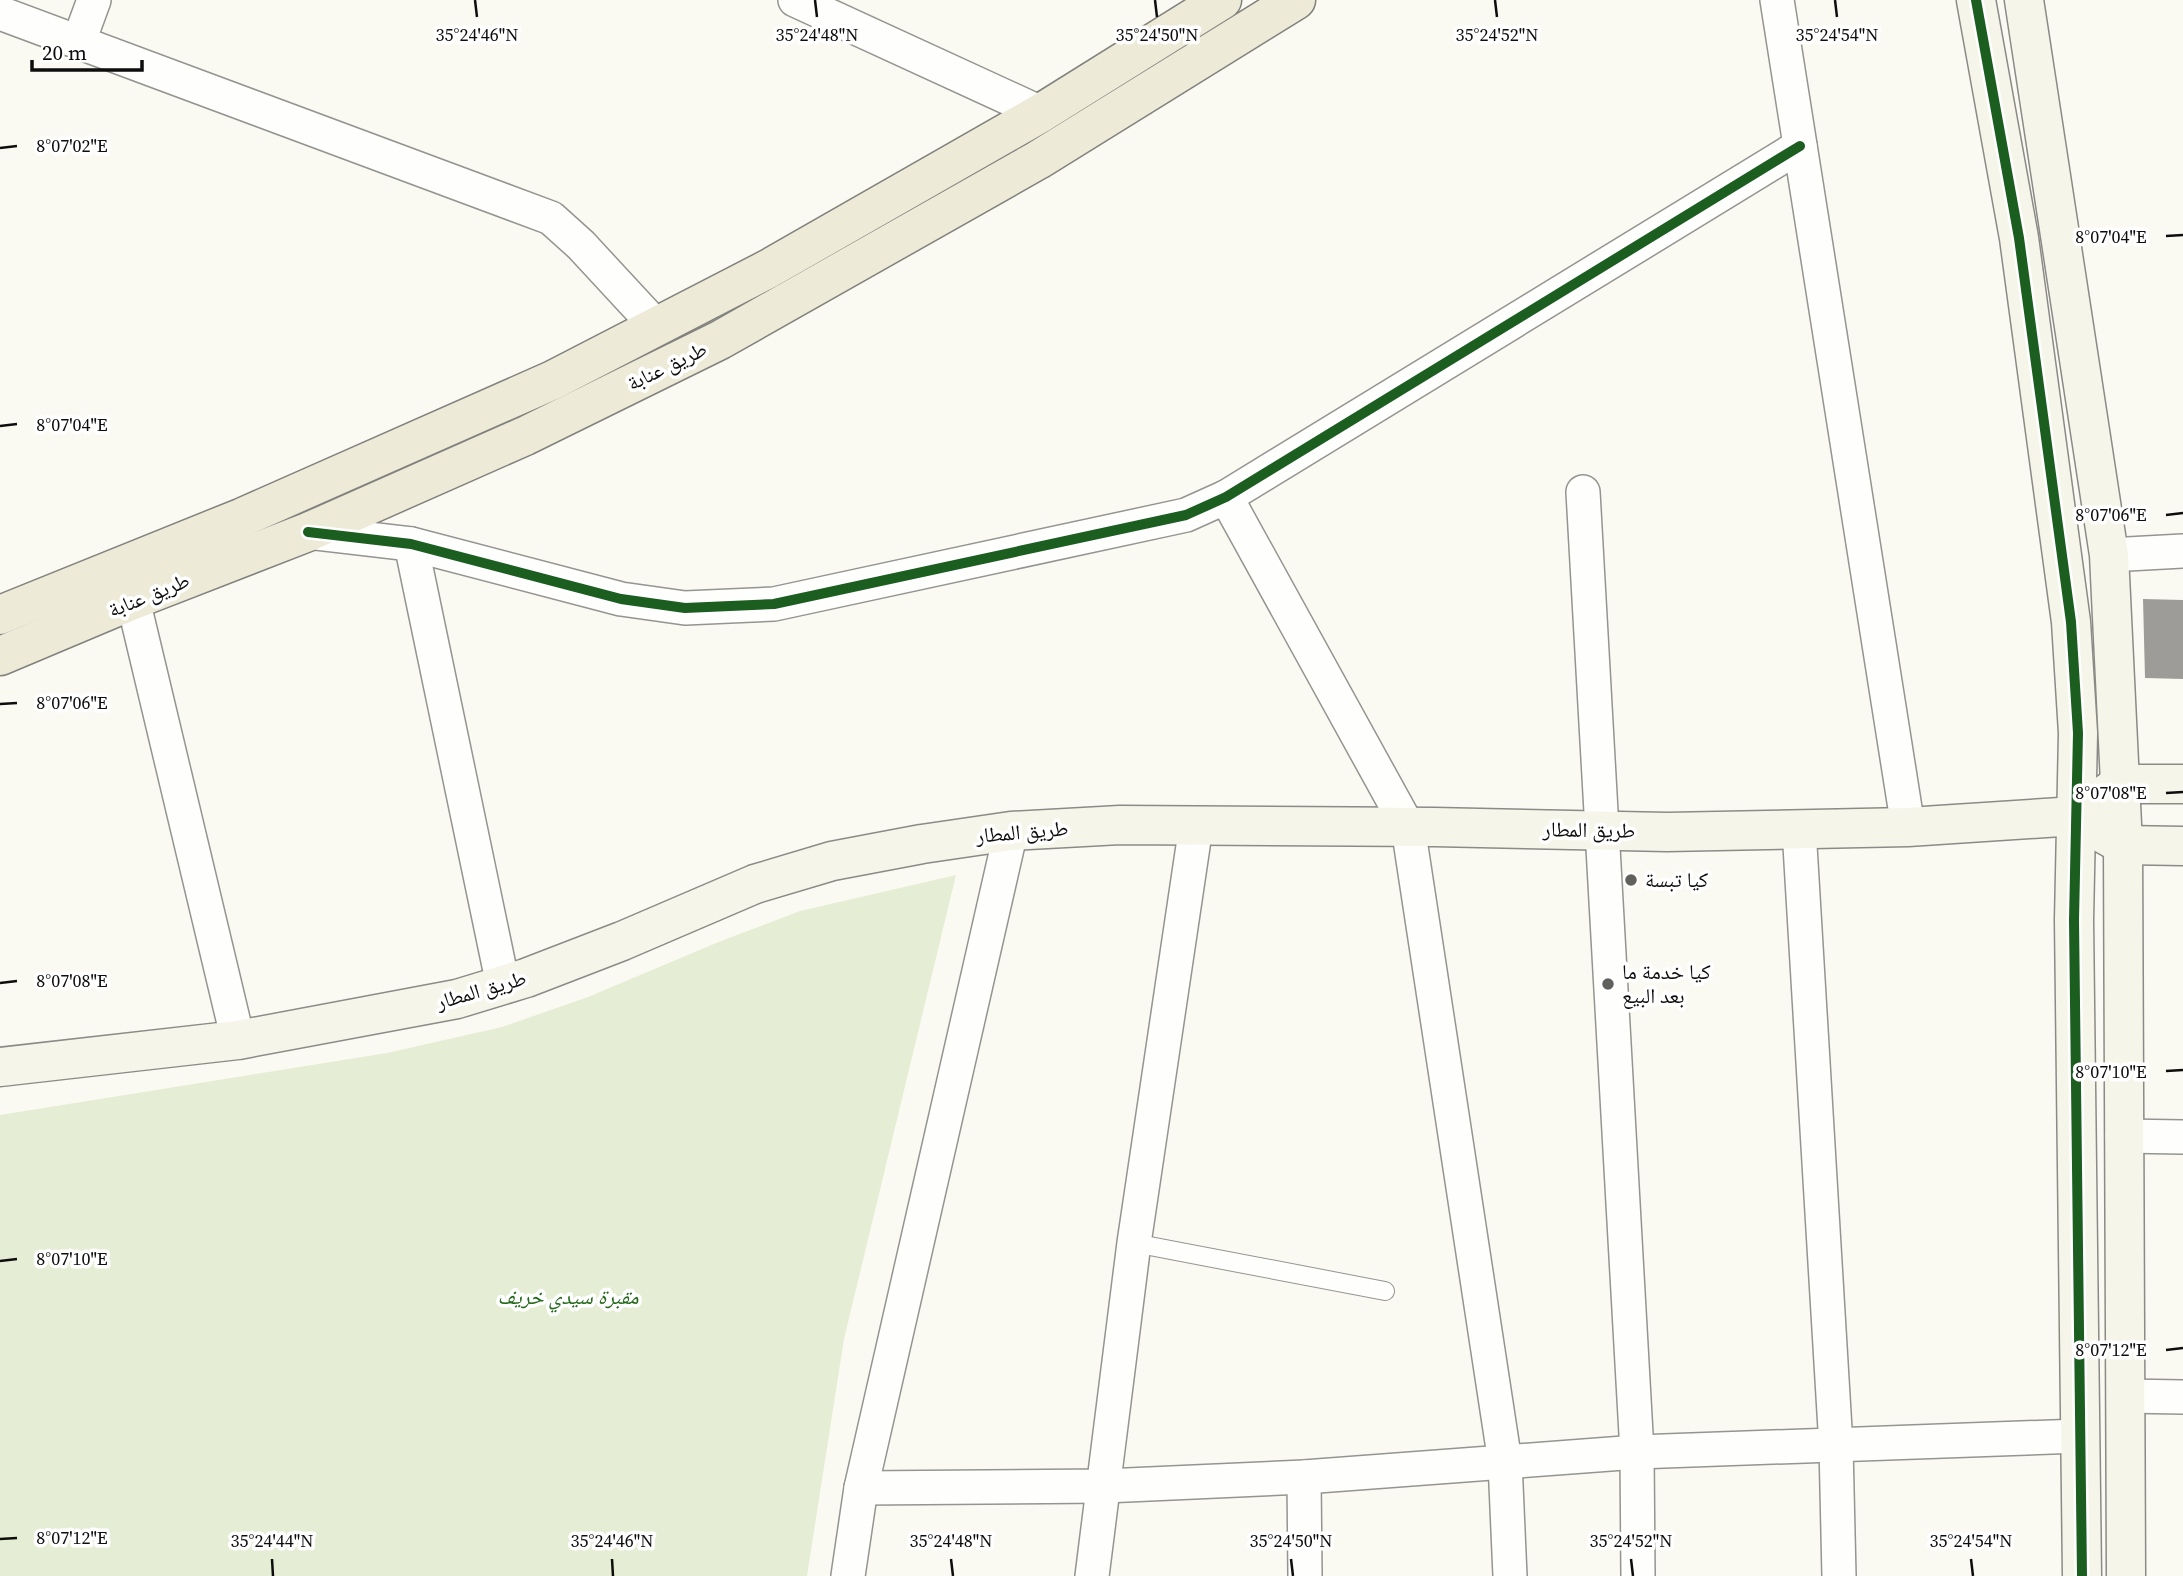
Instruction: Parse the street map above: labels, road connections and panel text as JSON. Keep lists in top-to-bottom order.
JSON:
{
  "streets": {
    "main road": ["طريق عنابة"],
    "street": ["طريق المطار"]
  },
  "parks": ["مقبرة سيدي خريف"],
  "places": ["كيا تبسة", "كيا خدمة ما بعد البيع"],
  "scale_bar": "20 m",
  "coordinates": [
    "35°24'46\"N",
    "35°24'48\"N",
    "35°24'50\"N",
    "35°24'52\"N",
    "35°24'54\"N",
    "8°07'02\"E",
    "8°07'04\"E",
    "8°07'06\"E",
    "8°07'08\"E",
    "8°07'10\"E",
    "8°07'12\"E",
    "35°24'44\"N"
  ]
}
